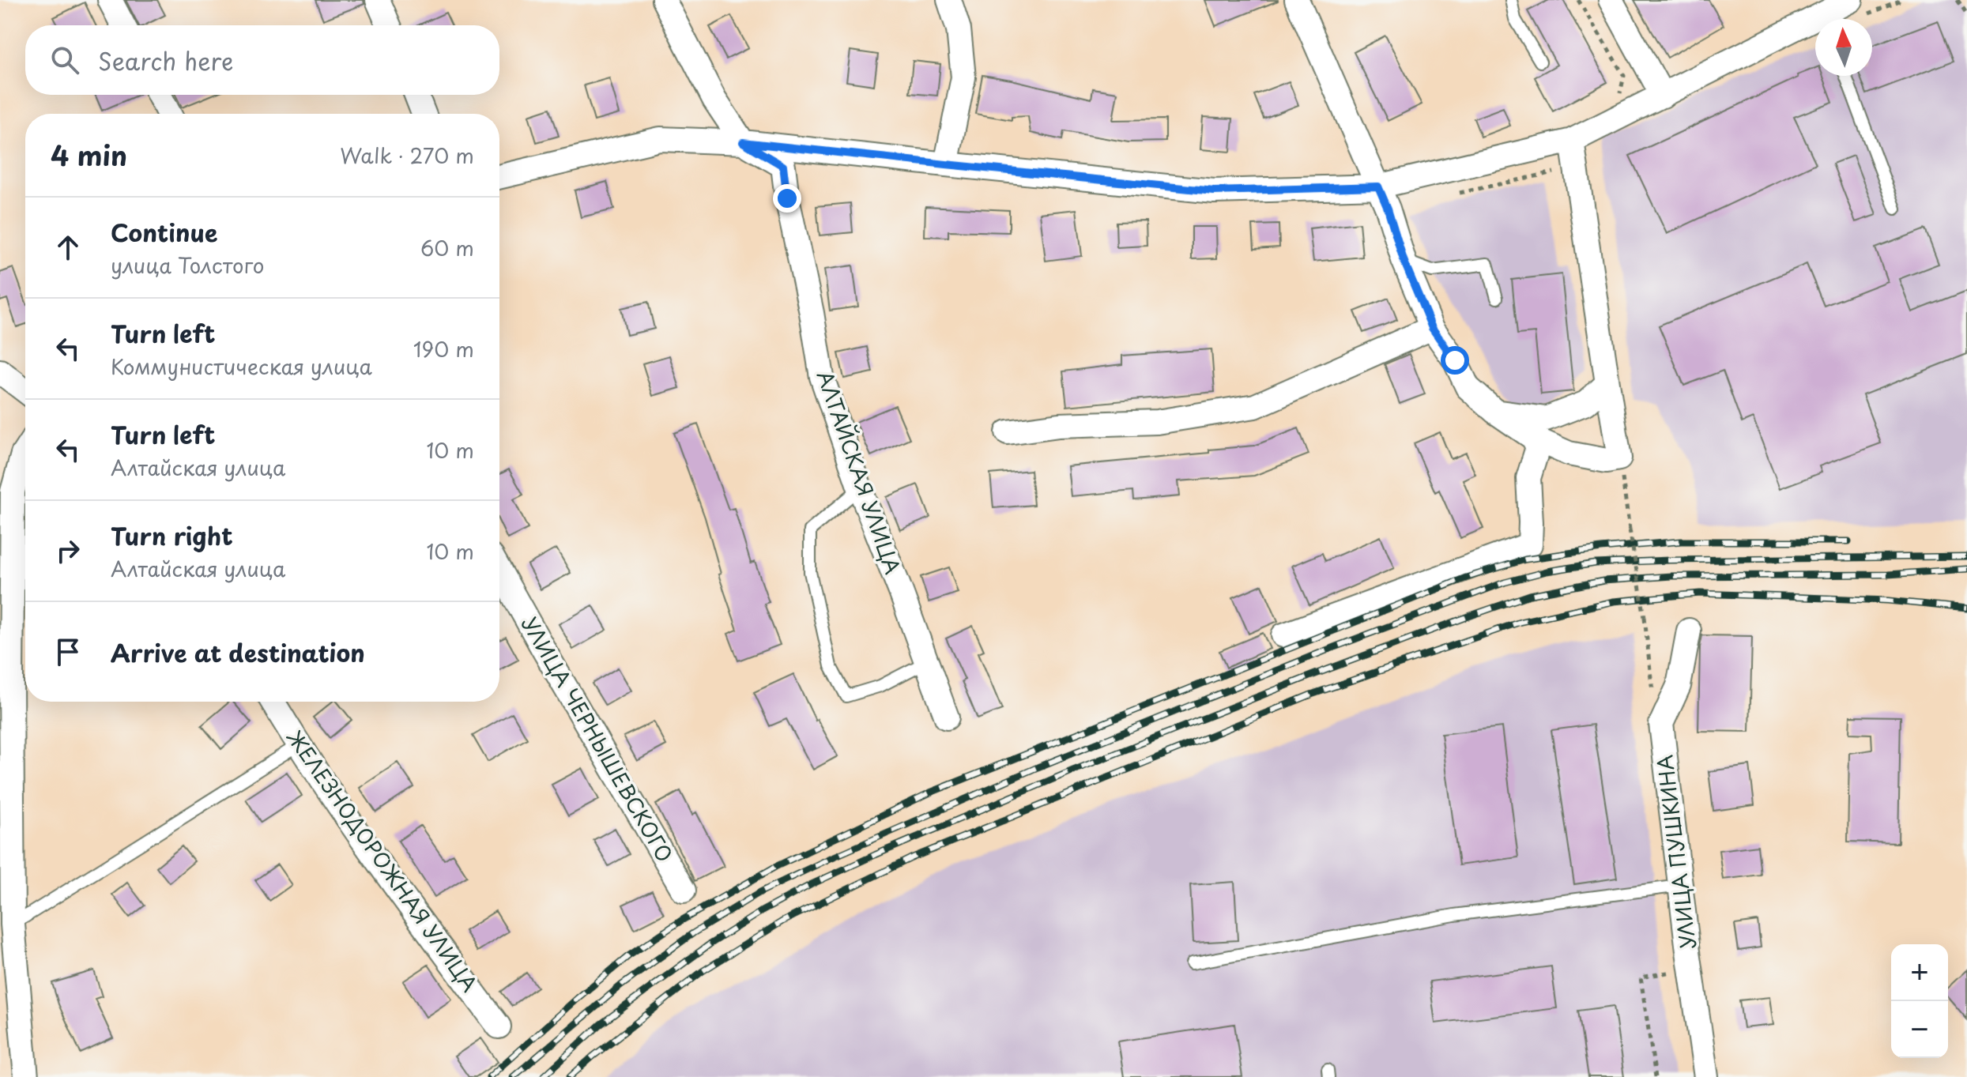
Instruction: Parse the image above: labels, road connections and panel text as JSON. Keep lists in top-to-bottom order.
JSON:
{
  "streets": {
    "street": [
      "АЛТАЙСКАЯ УЛИЦА",
      "УЛИЦА ЧЕРНЫШЕВСКОГО",
      "УЛИЦА ПУШКИНА",
      "ЖЕЛЕЗНОДОРОЖНАЯ УЛИЦА"
    ]
  },
  "north": "top",
  "page": {
    "search": "Search here",
    "heading": ["4 min", "Walk · 270 m"],
    "list": [
      ["Continue", "улица Толстого", "60 m"],
      ["Turn left", "Коммунистическая улица", "190 m"],
      ["Turn left", "Алтайская улица", "10 m"],
      ["Turn right", "Алтайская улица", "10 m"],
      "Arrive at destination"
    ],
    "map_buttons": ["+", "−"]
  }
}
